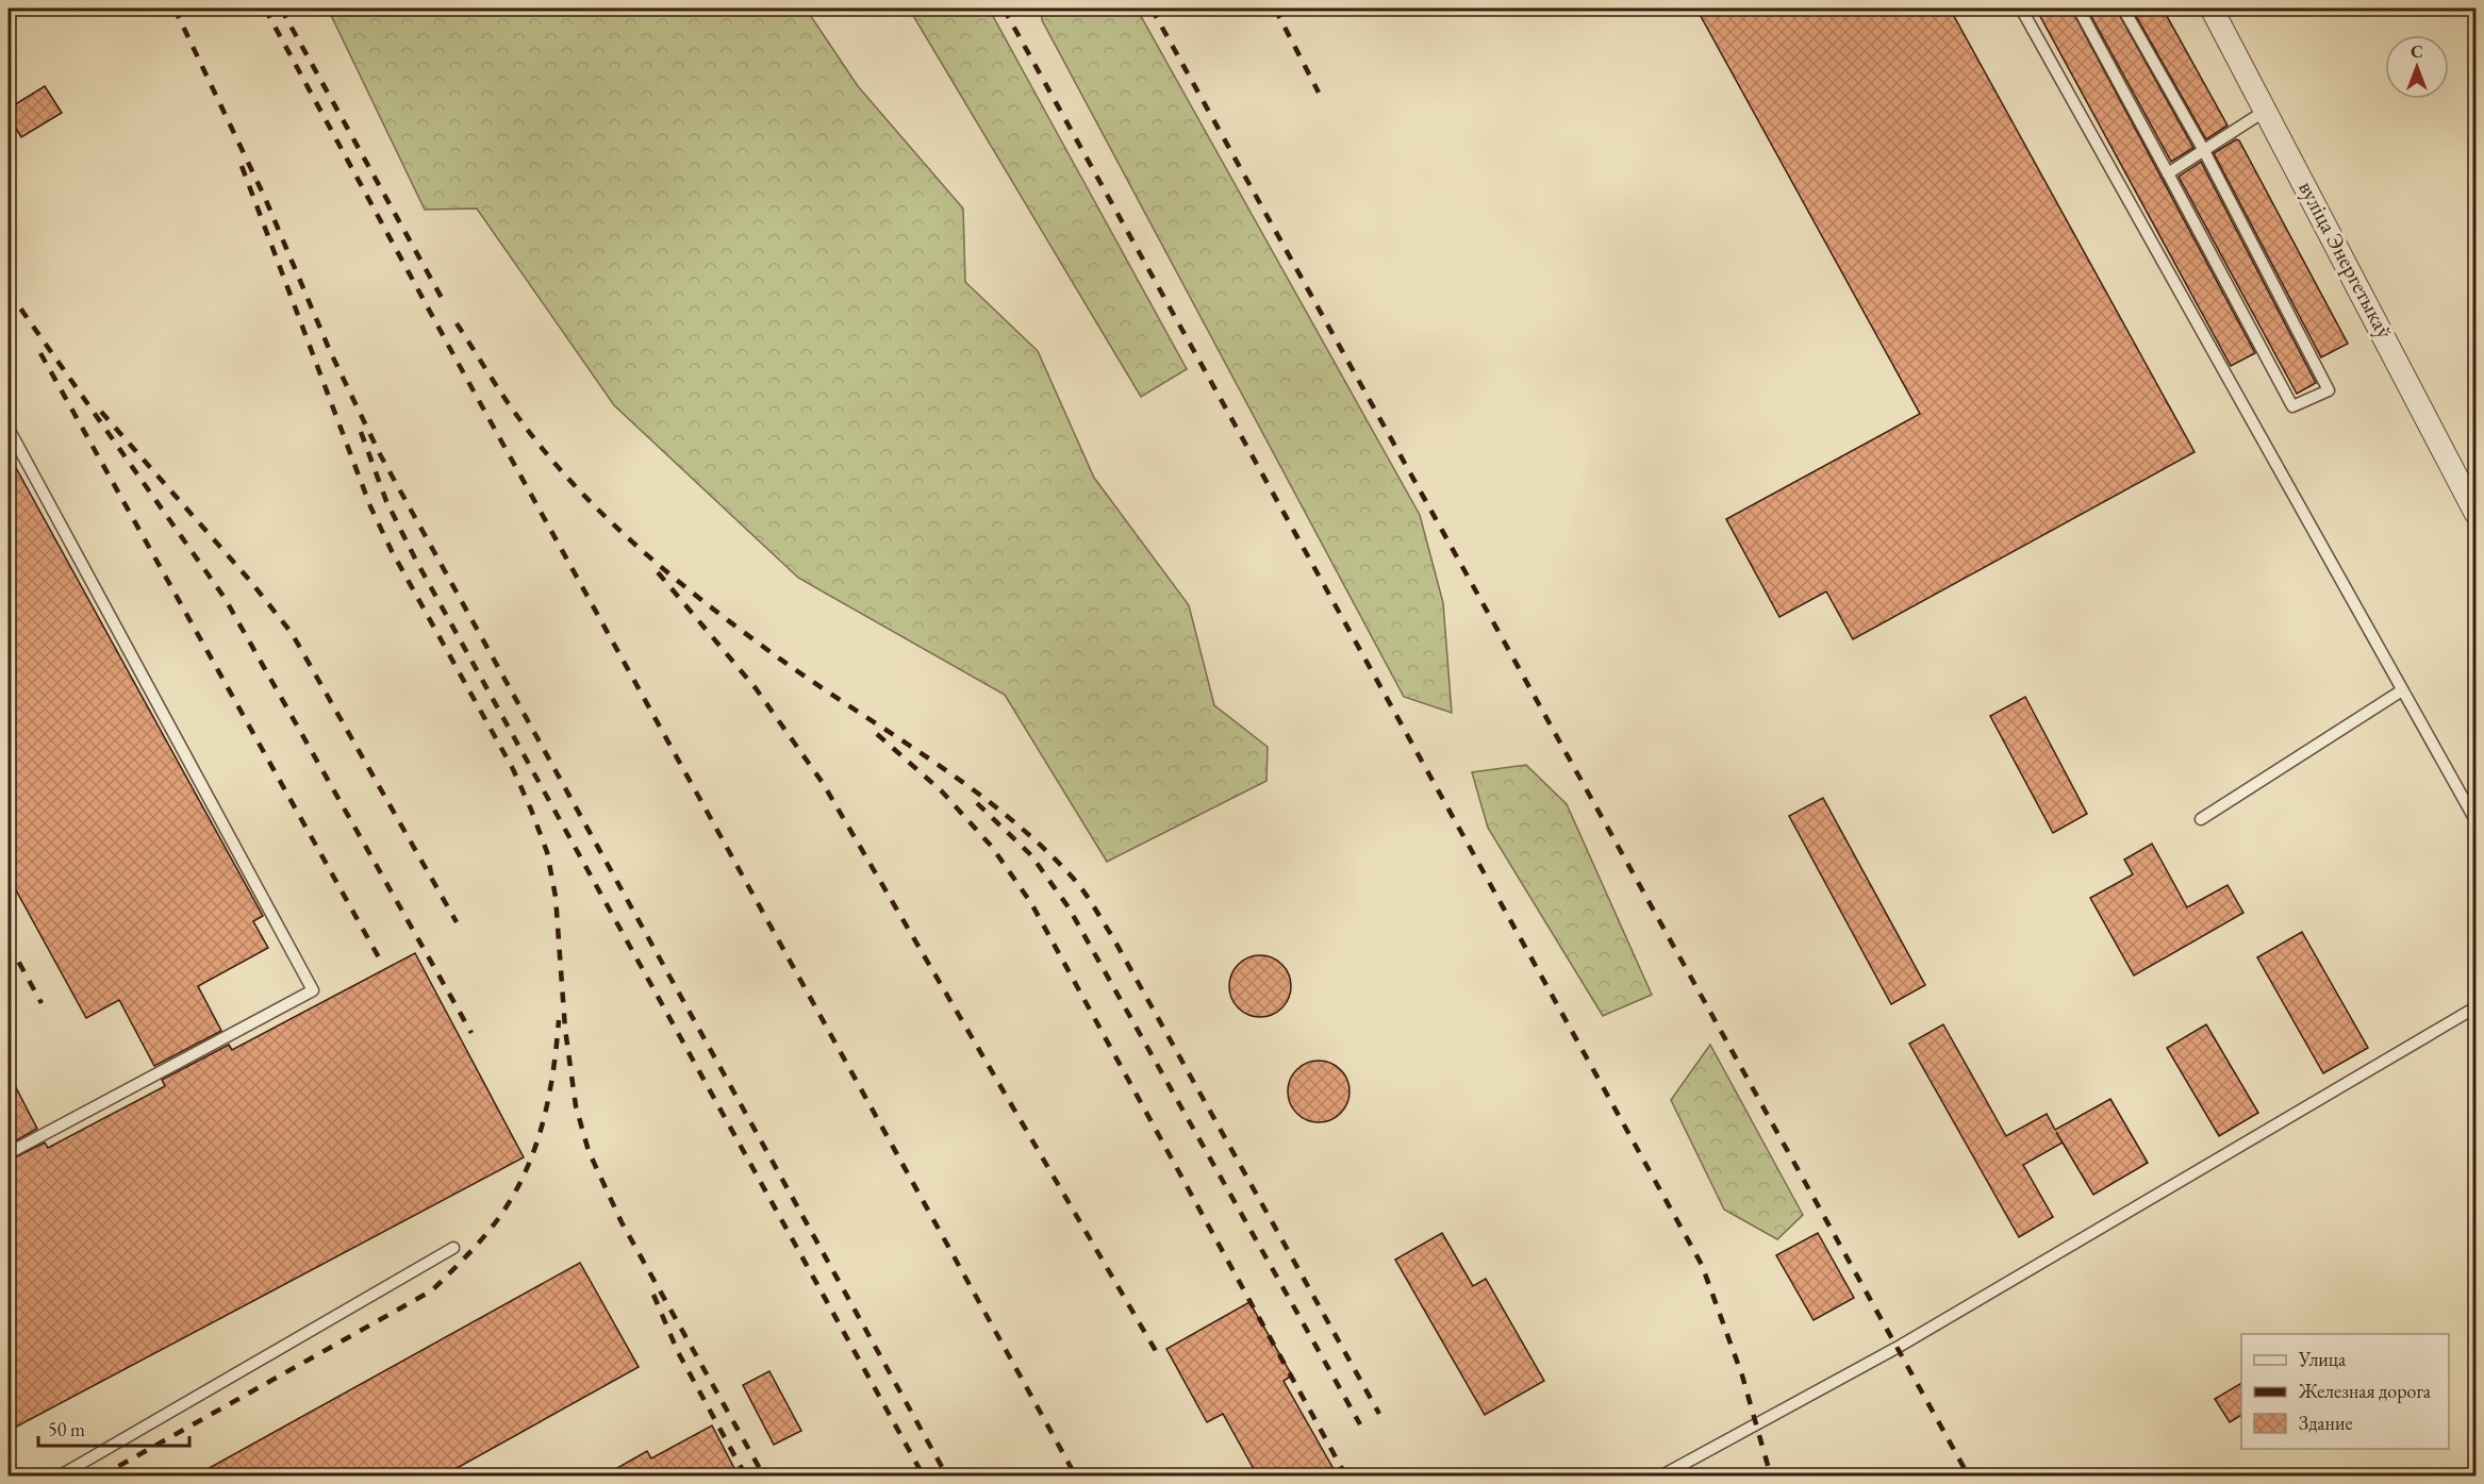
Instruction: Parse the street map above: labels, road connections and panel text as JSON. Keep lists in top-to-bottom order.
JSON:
{
  "streets": {
    "street": ["вуліца Энергетыкаў"]
  },
  "legend": ["Улица", "Железная дорога", "Здание"],
  "scale_bar": "50 m",
  "north": "top"
}
